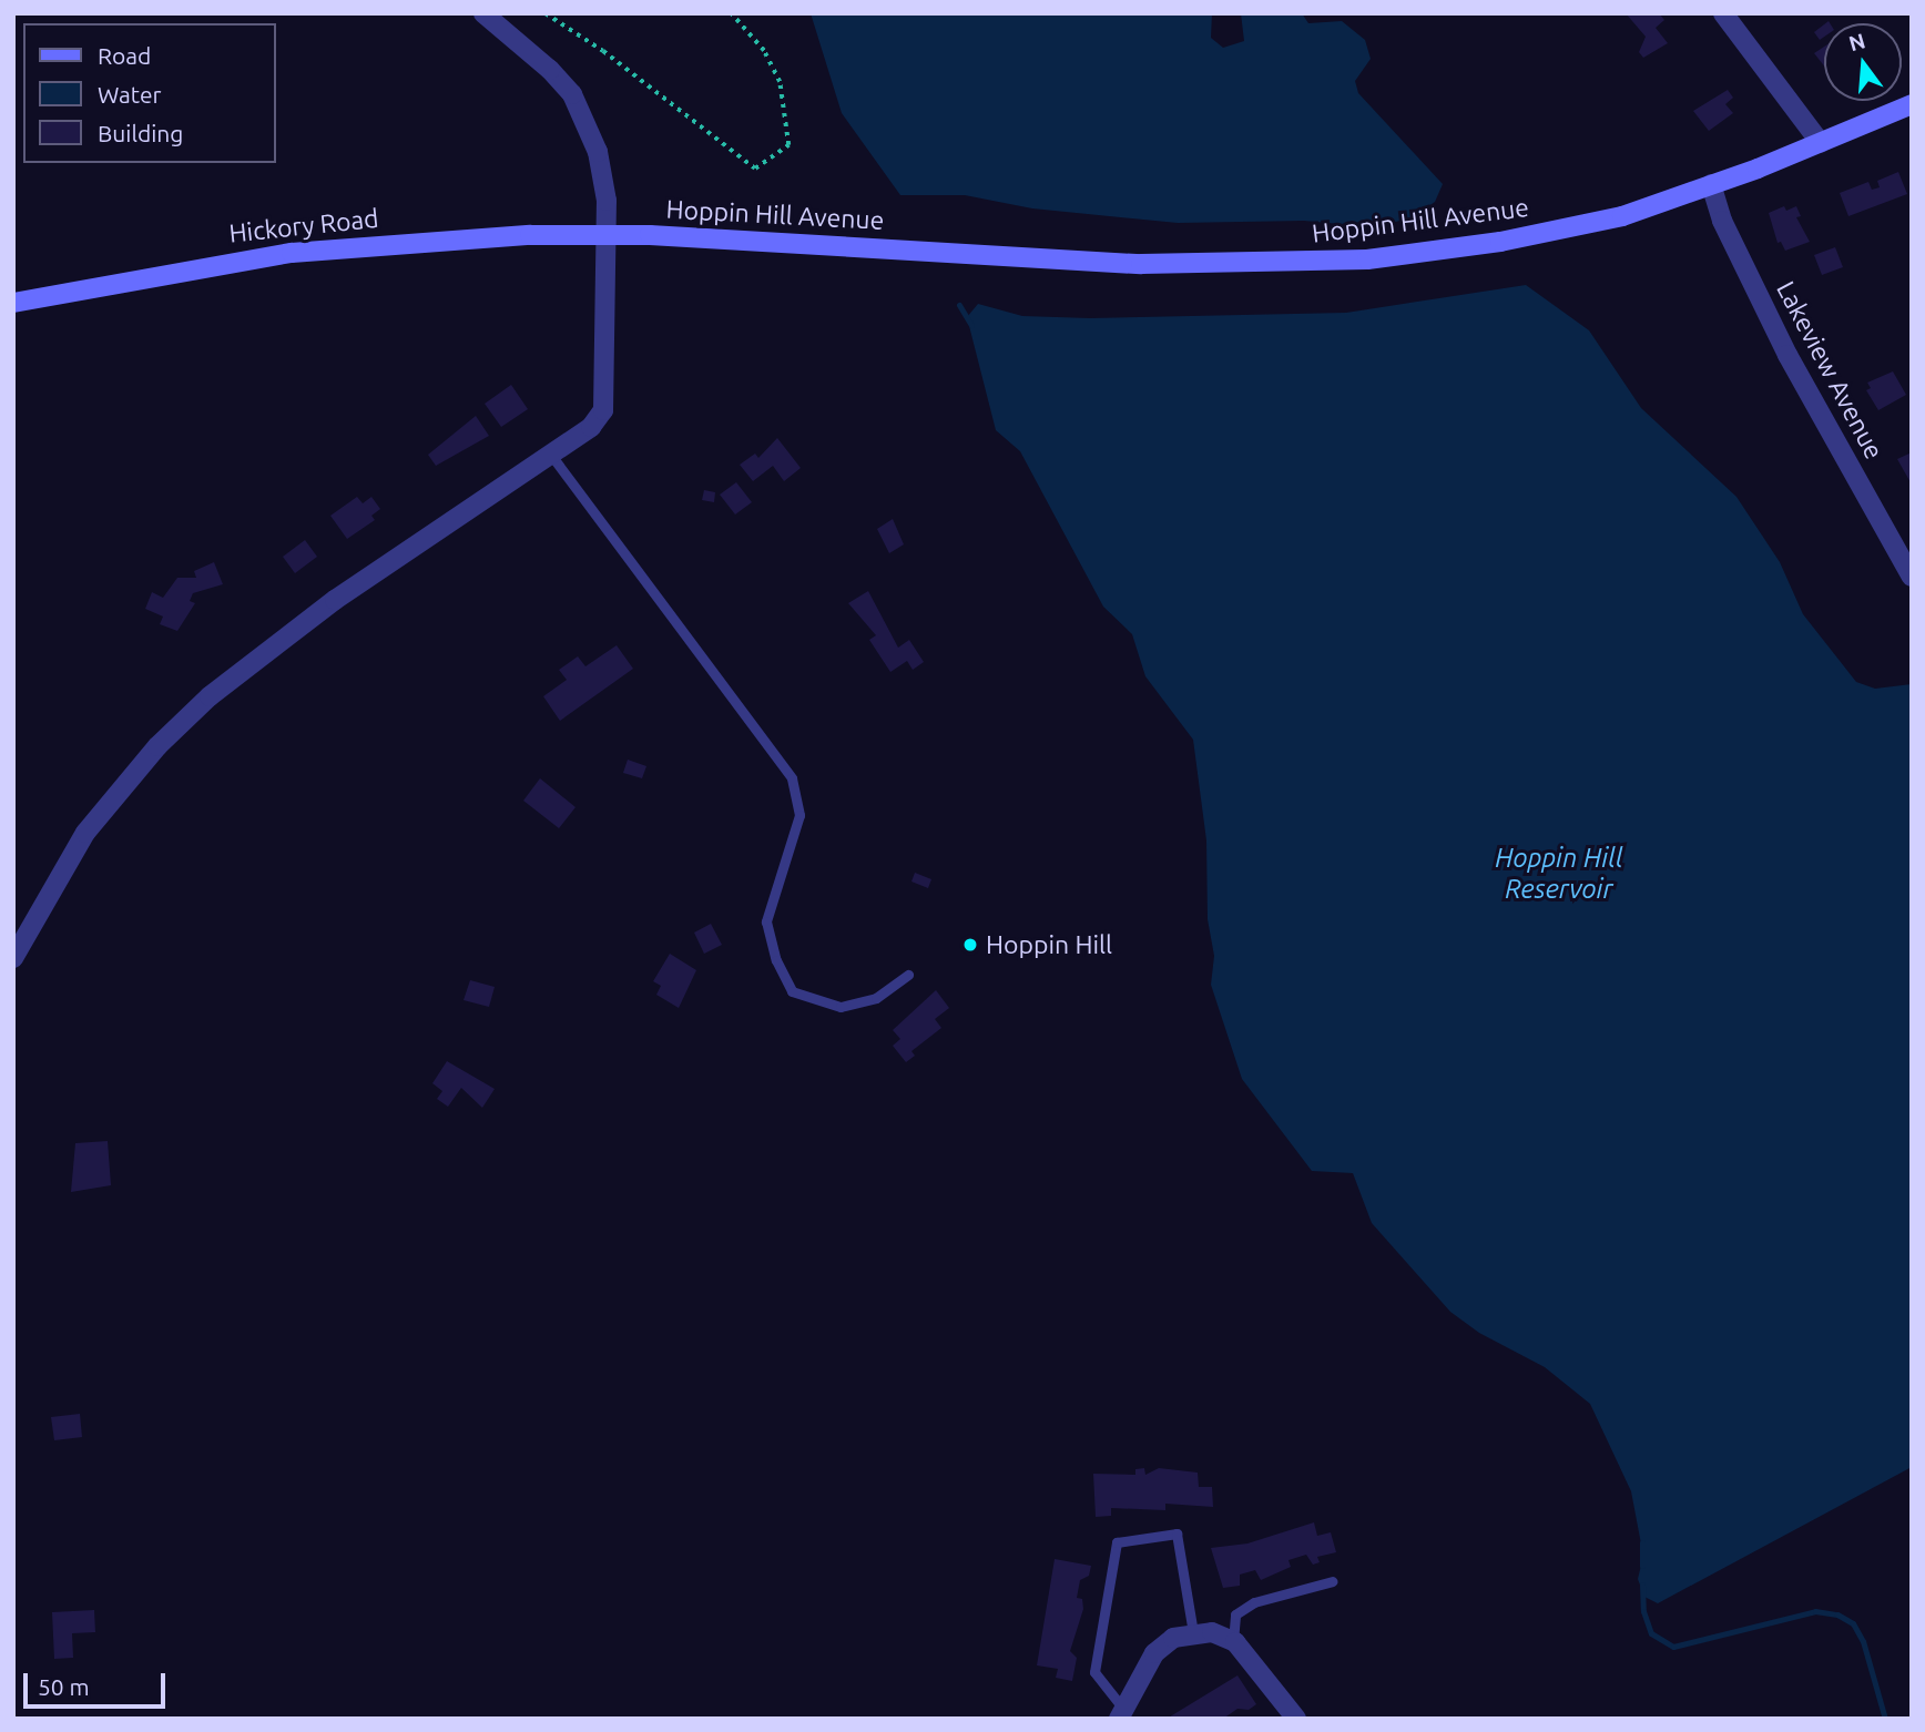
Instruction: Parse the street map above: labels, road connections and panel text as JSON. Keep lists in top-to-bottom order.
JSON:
{
  "streets": {
    "main road": ["Hoppin Hill Avenue", "Hickory Road"],
    "street": ["Lakeview Avenue"]
  },
  "crossings": [
    ["Hoppin Hill Avenue", "Hickory Road"],
    ["Hoppin Hill Avenue", "Lakeview Avenue"]
  ],
  "water": ["Hoppin Hill Reservoir"],
  "places": ["Hoppin Hill"],
  "legend": ["Road", "Water", "Building"],
  "scale_bar": "50 m",
  "north": "top"
}
